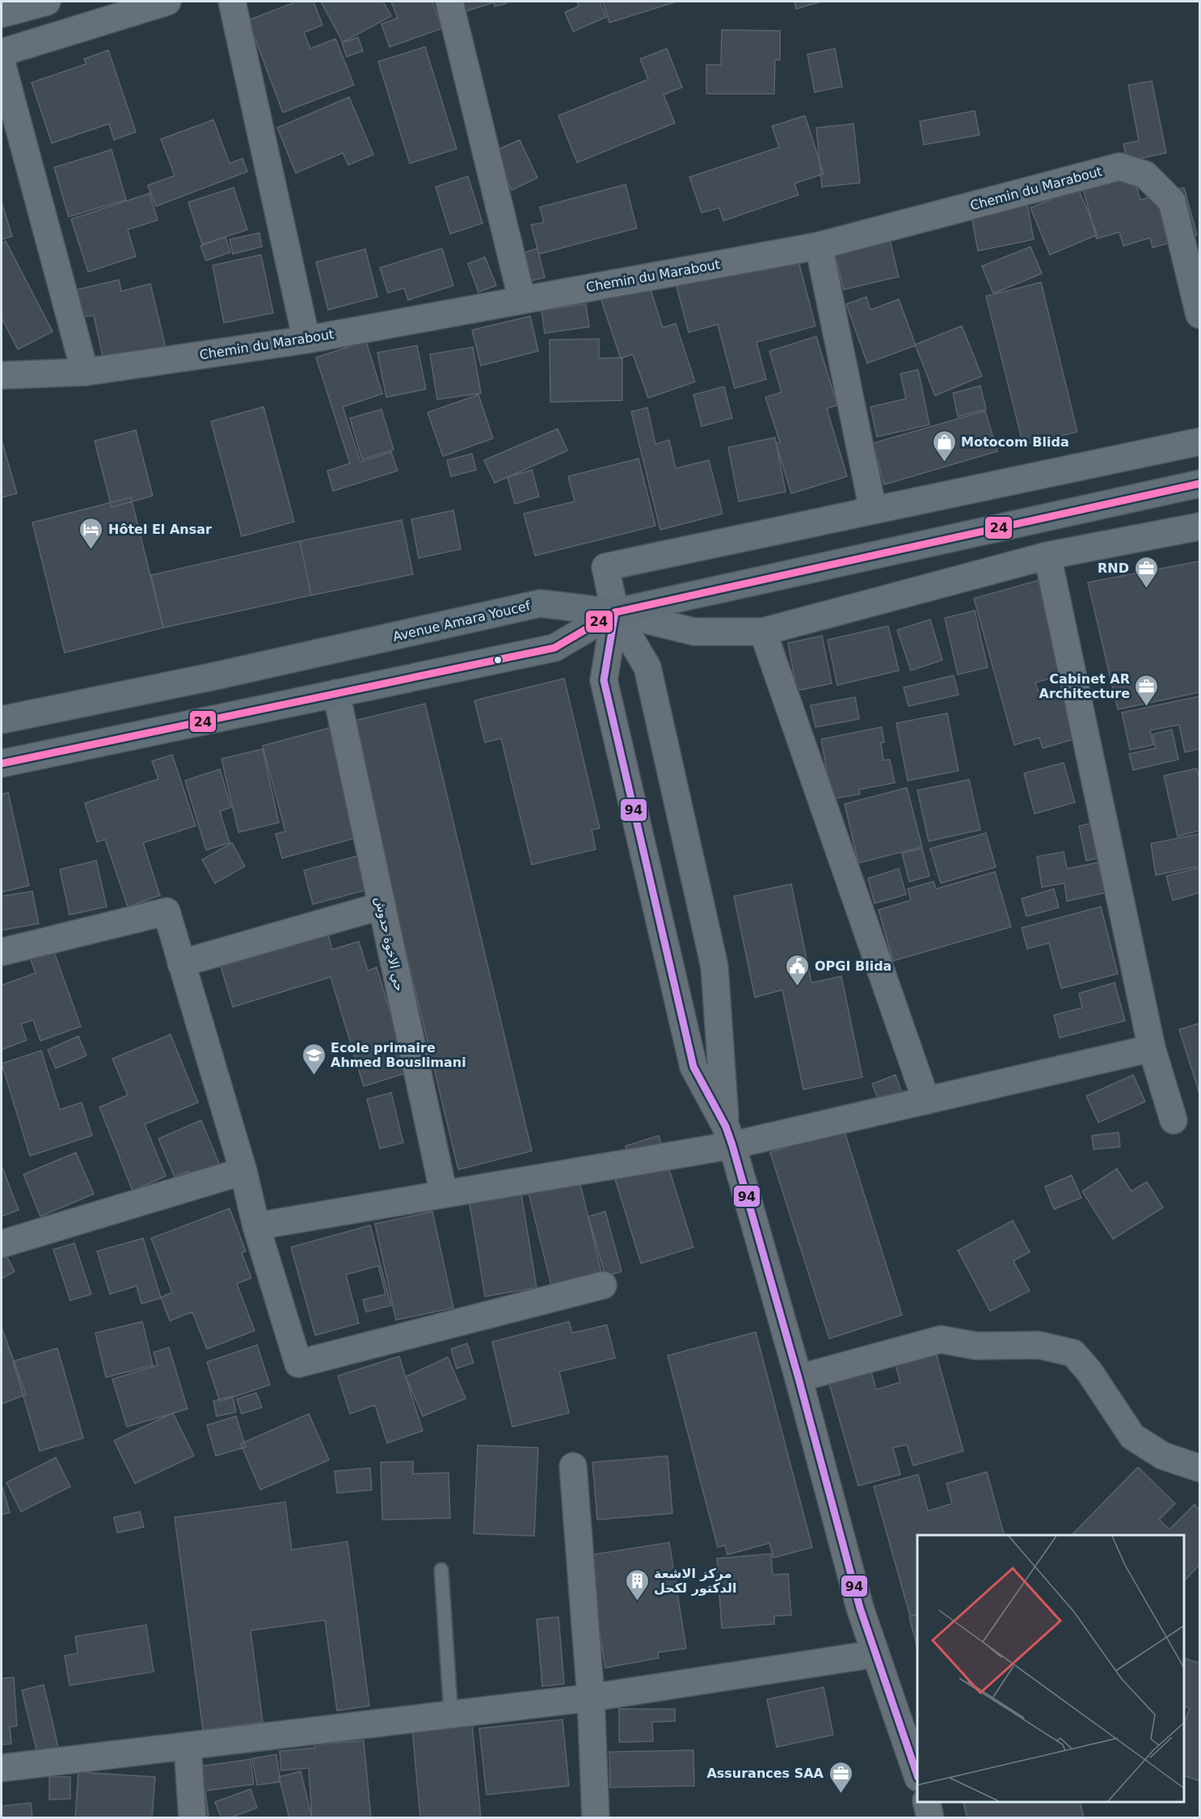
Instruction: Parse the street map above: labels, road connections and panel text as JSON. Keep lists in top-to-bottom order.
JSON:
{
  "streets": {
    "main road": ["Avenue Amara Youcef"],
    "street": ["Chemin du Marabout", "حي الاخوة حدوش"]
  },
  "places": {
    "shop": ["Motocom Blida"],
    "hotel": ["Hôtel El Ansar"],
    "office": ["RND", "Cabinet AR Architecture", "Assurances SAA"],
    "public building": ["OPGI Blida"],
    "school or university": ["Ecole primaire Ahmed Bouslimani"],
    "building": ["مركز الاشعة الدكتور لكحل"]
  },
  "lines": ["transit line 24", "transit line 94"]
}
